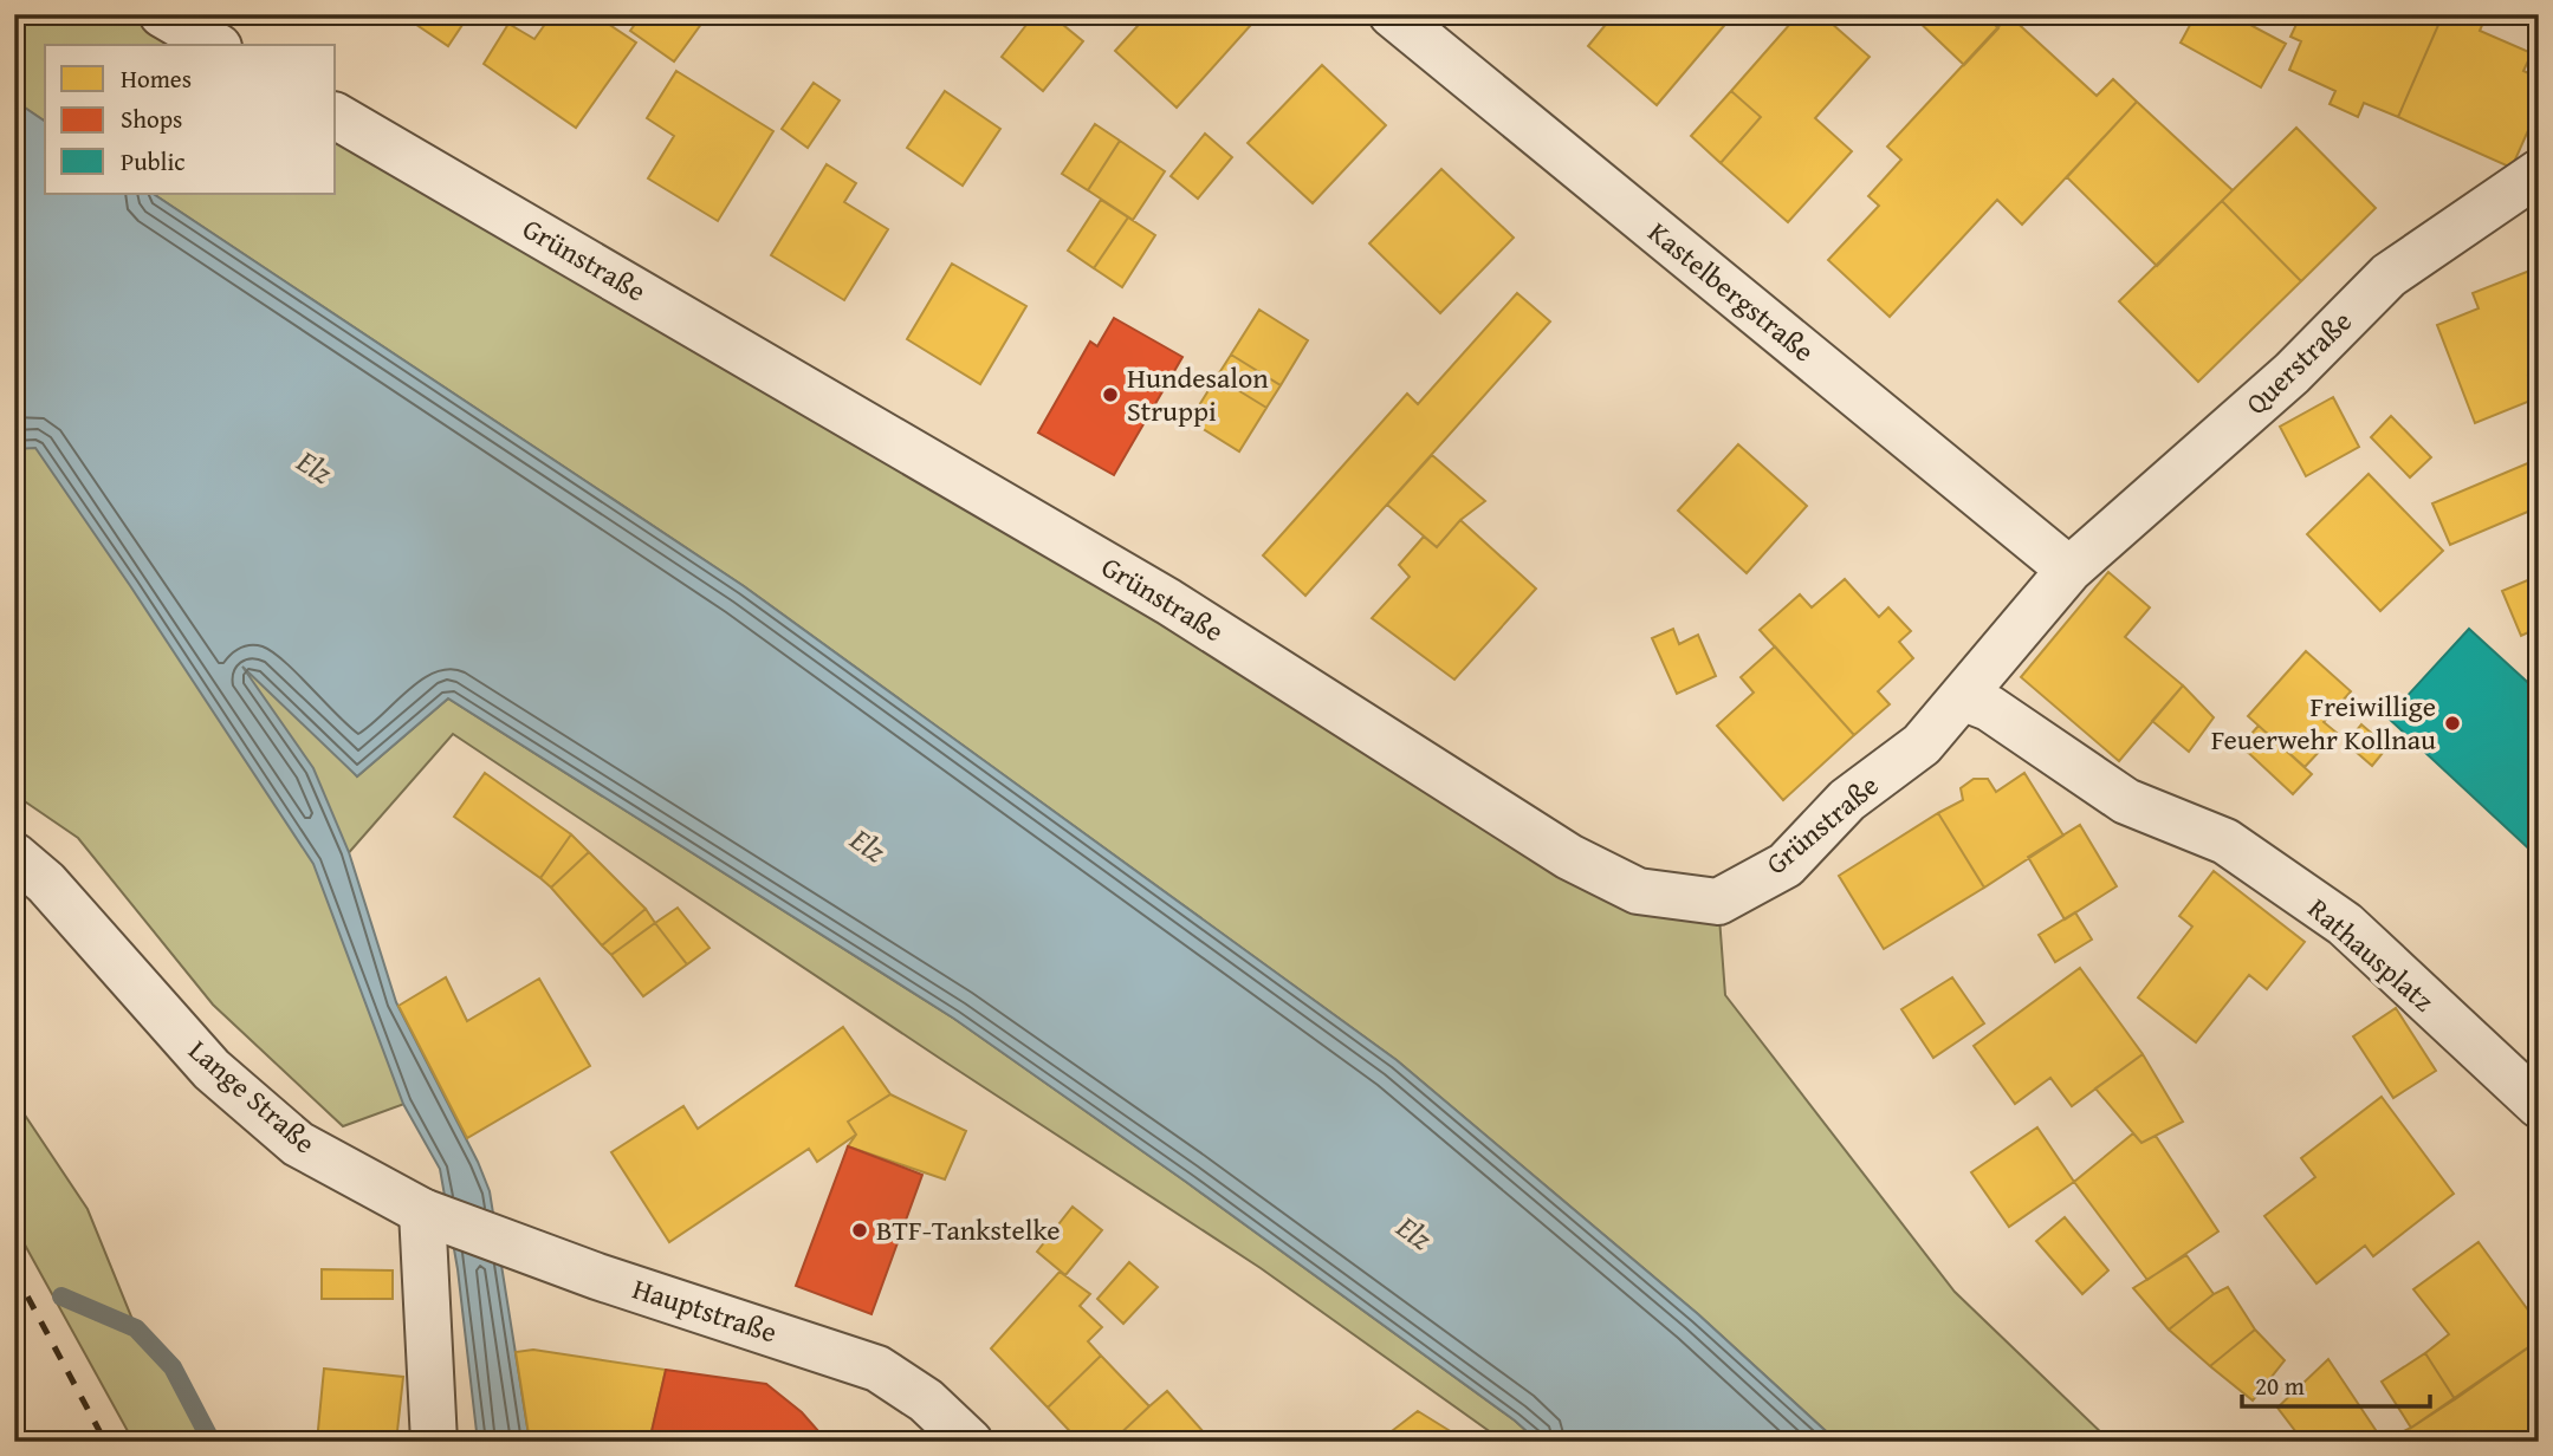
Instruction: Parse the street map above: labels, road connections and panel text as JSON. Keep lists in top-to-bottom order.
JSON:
{
  "streets": {
    "street": [
      "Grünstraße",
      "Kastelbergstraße",
      "Querstraße",
      "Rathausplatz",
      "Lange Straße",
      "Hauptstraße"
    ]
  },
  "crossings": [
    ["Grünstraße", "Kastelbergstraße"],
    ["Grünstraße", "Querstraße"],
    ["Grünstraße", "Rathausplatz"],
    ["Kastelbergstraße", "Querstraße"],
    ["Lange Straße", "Hauptstraße"]
  ],
  "water": ["Elz"],
  "places": ["Hundesalon Struppi", "Freiwillige Feuerwehr Kollnau", "BTF-Tankstelke"],
  "legend": ["Homes", "Shops", "Public"],
  "scale_bar": "20 m"
}
